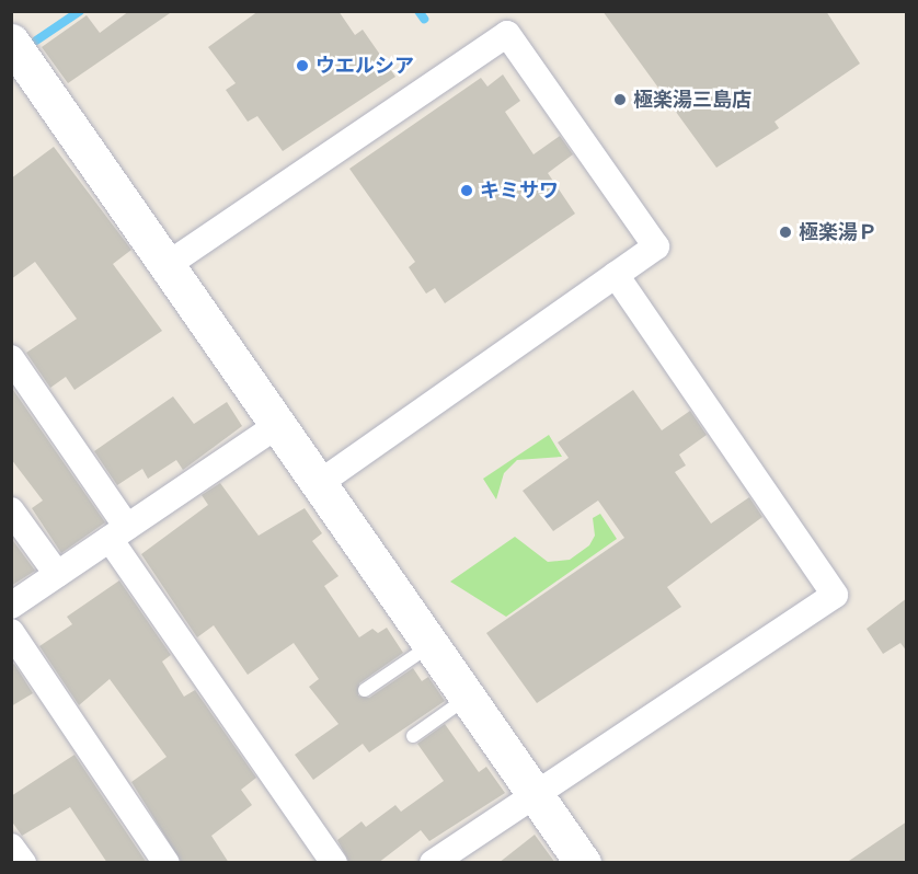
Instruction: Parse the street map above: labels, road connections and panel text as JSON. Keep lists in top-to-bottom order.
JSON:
{
  "places": [
    "ウエルシア",
    "極楽湯三島店",
    "キミサワ",
    "極楽湯Ｐ"
  ]
}
